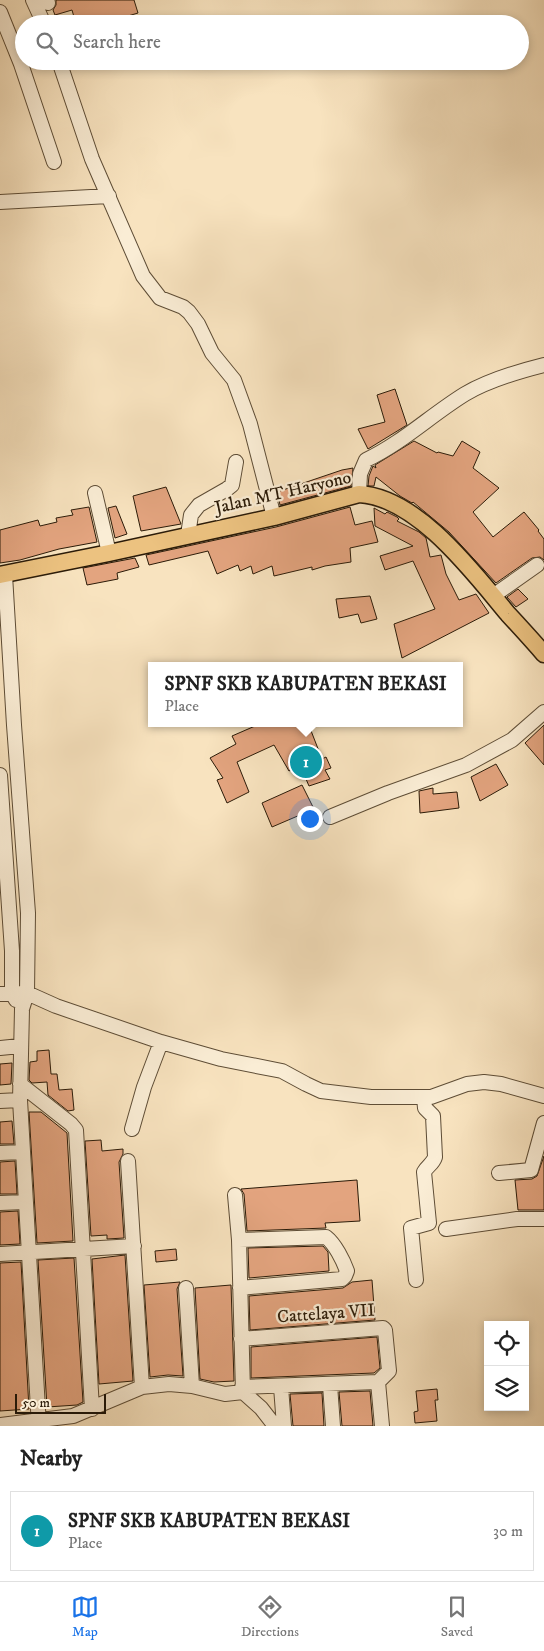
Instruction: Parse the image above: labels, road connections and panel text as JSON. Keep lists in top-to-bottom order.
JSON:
{
  "streets": {
    "main road": ["Jalan MT Haryono"],
    "street": ["Cattelaya VII"]
  },
  "scale_bar": "50 m",
  "page": {
    "search": "Search here",
    "popup": ["SPNF SKB KABUPATEN BEKASI", "Place"],
    "pins": "1",
    "scale": "50 m",
    "heading": "Nearby",
    "list": [
      {
        "mark": "1",
        "name": "SPNF SKB KABUPATEN BEKASI",
        "note": "Place",
        "value": "30 m"
      }
    ],
    "nav": ["Map", "Directions", "Saved"]
  }
}
